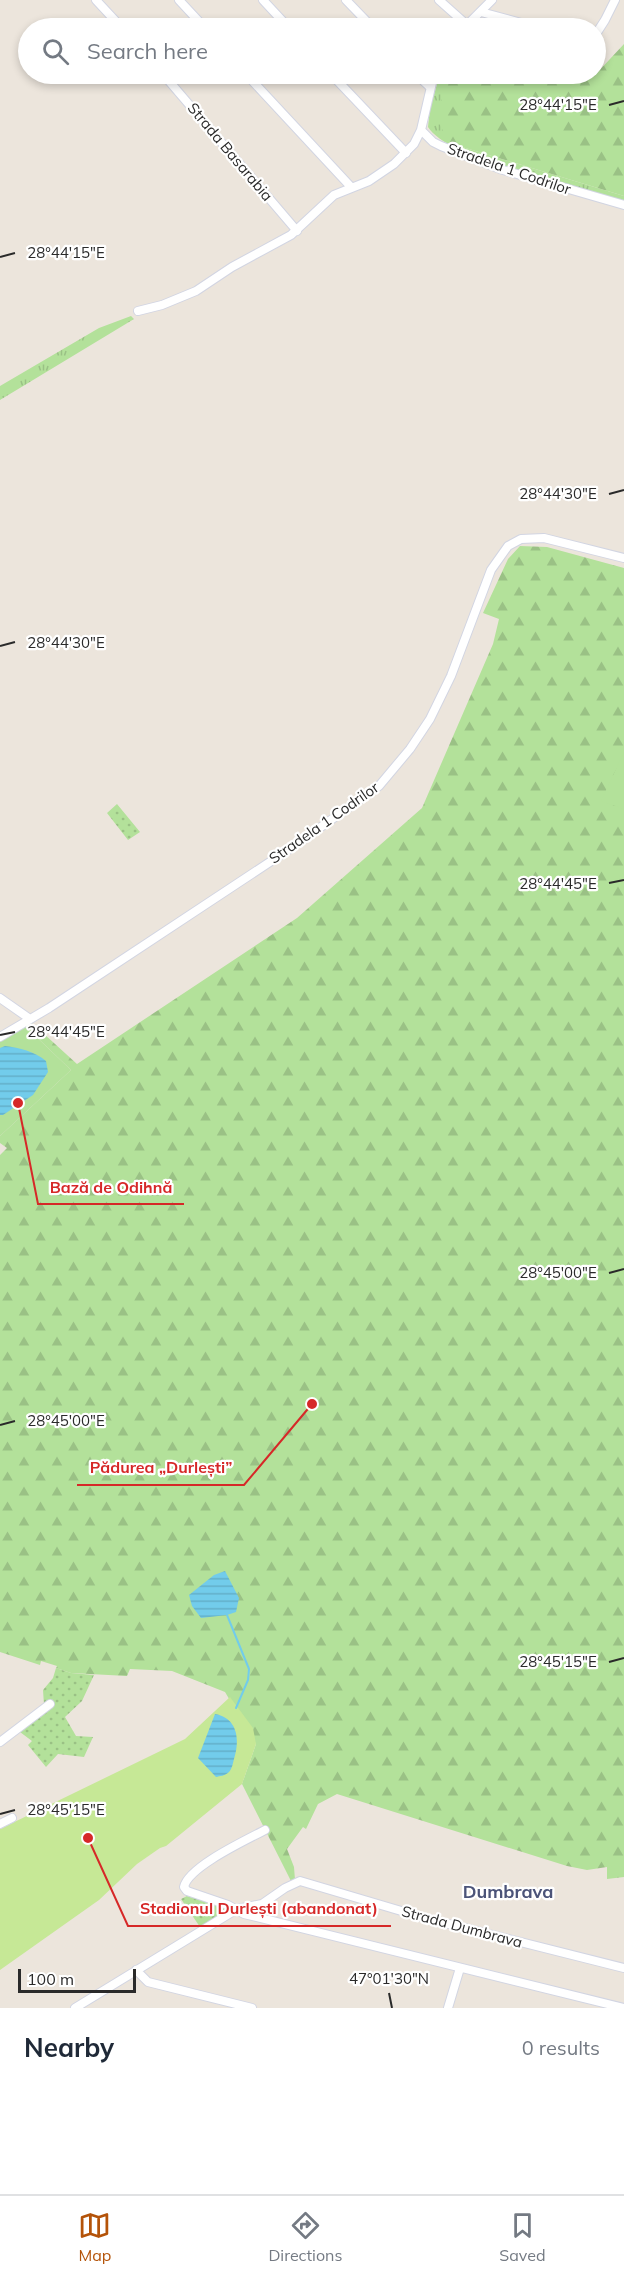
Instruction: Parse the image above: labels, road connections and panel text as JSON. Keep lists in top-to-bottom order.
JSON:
{
  "streets": {
    "street": ["Strada Basarabia", "Stradela 1 Codrilor", "Strada Dumbrava"]
  },
  "districts": ["Dumbrava"],
  "places": ["Bază de Odihnă", "Pădurea „Durlești”", "Stadionul Durlești (abandonat)"],
  "scale_bar": "100 m",
  "page": {
    "search": "Search here",
    "scale": "100 m",
    "heading": ["Nearby", "0 results"],
    "nav": ["Map", "Directions", "Saved"]
  },
  "coordinates": [
    "28°44'15\"E",
    "28°44'30\"E",
    "28°44'45\"E",
    "28°45'00\"E",
    "28°45'15\"E",
    "47°01'30\"N"
  ]
}
